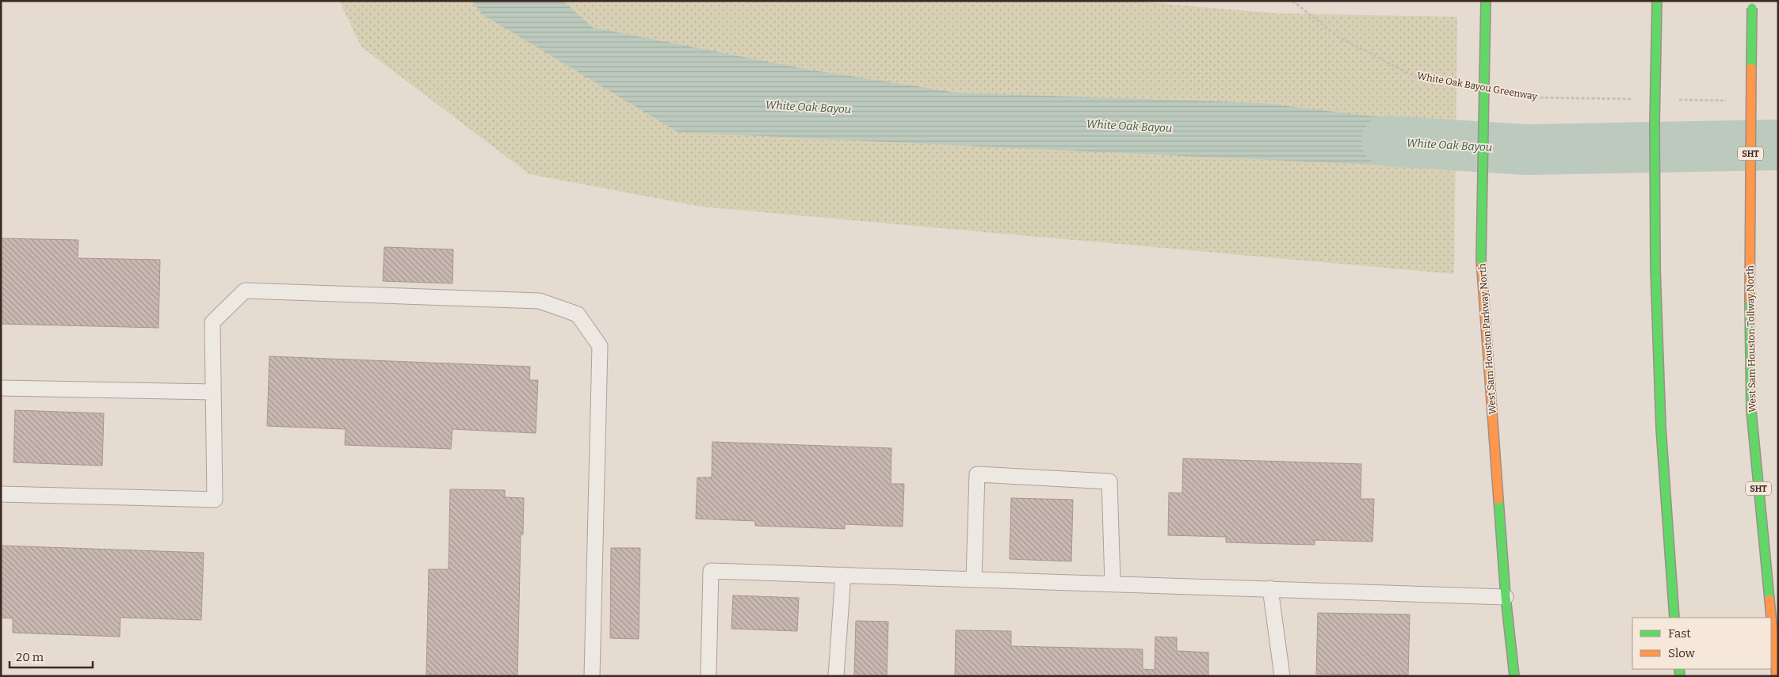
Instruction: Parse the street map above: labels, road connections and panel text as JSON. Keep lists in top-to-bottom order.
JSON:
{
  "streets": {
    "main road": ["SHT", "West Sam Houston Parkway North", "West Sam Houston Tollway North"],
    "path": ["White Oak Bayou Greenway"]
  },
  "water": ["White Oak Bayou"],
  "legend": ["Fast", "Slow"],
  "scale_bar": "20 m"
}
